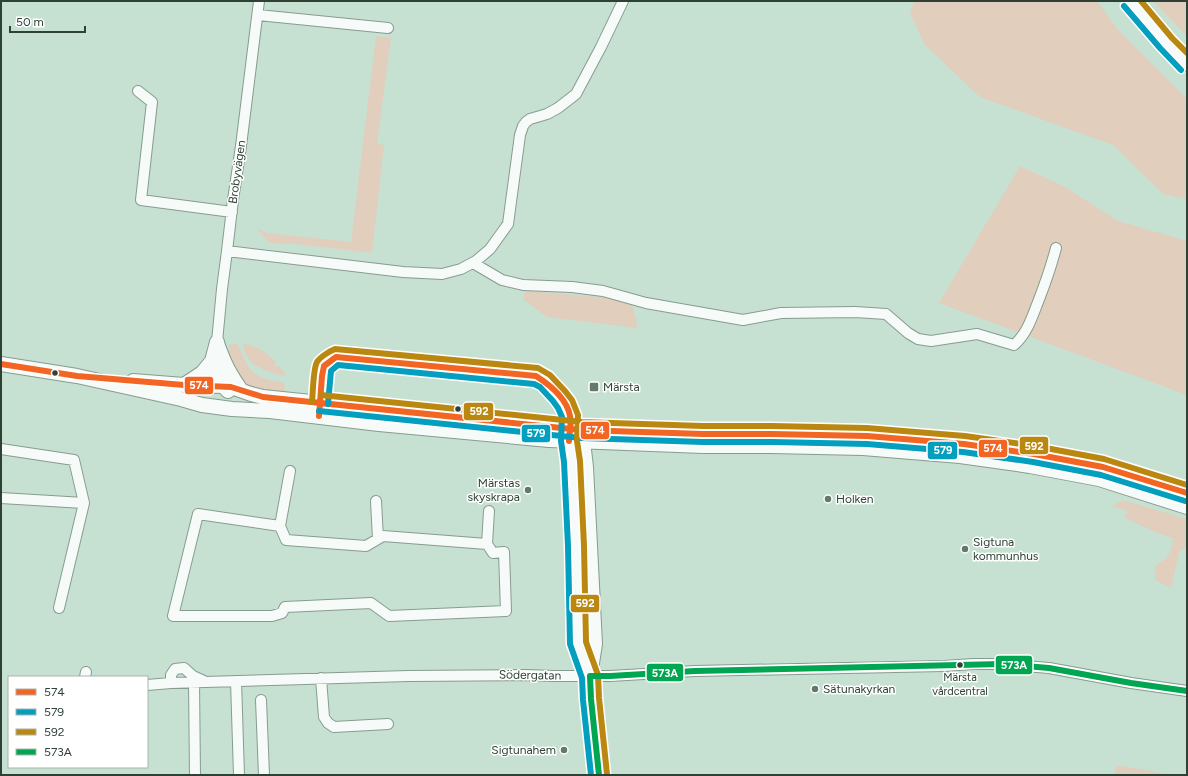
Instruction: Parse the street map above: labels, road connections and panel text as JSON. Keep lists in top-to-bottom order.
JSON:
{
  "streets": {
    "street": ["Brobyvägen", "Södergatan"]
  },
  "places": {
    "transit": ["Märsta"],
    "other": [
      "Märstas skyskrapa",
      "Holken",
      "Sigtuna kommunhus",
      "Märsta vårdcentral",
      "Sätunakyrkan",
      "Sigtunahem"
    ]
  },
  "lines": [
    "transit line 592",
    "transit line 579",
    "transit line 574",
    "transit line 573A"
  ],
  "legend": [
    "574",
    "579",
    "592",
    "573A"
  ],
  "scale_bar": "50 m"
}
